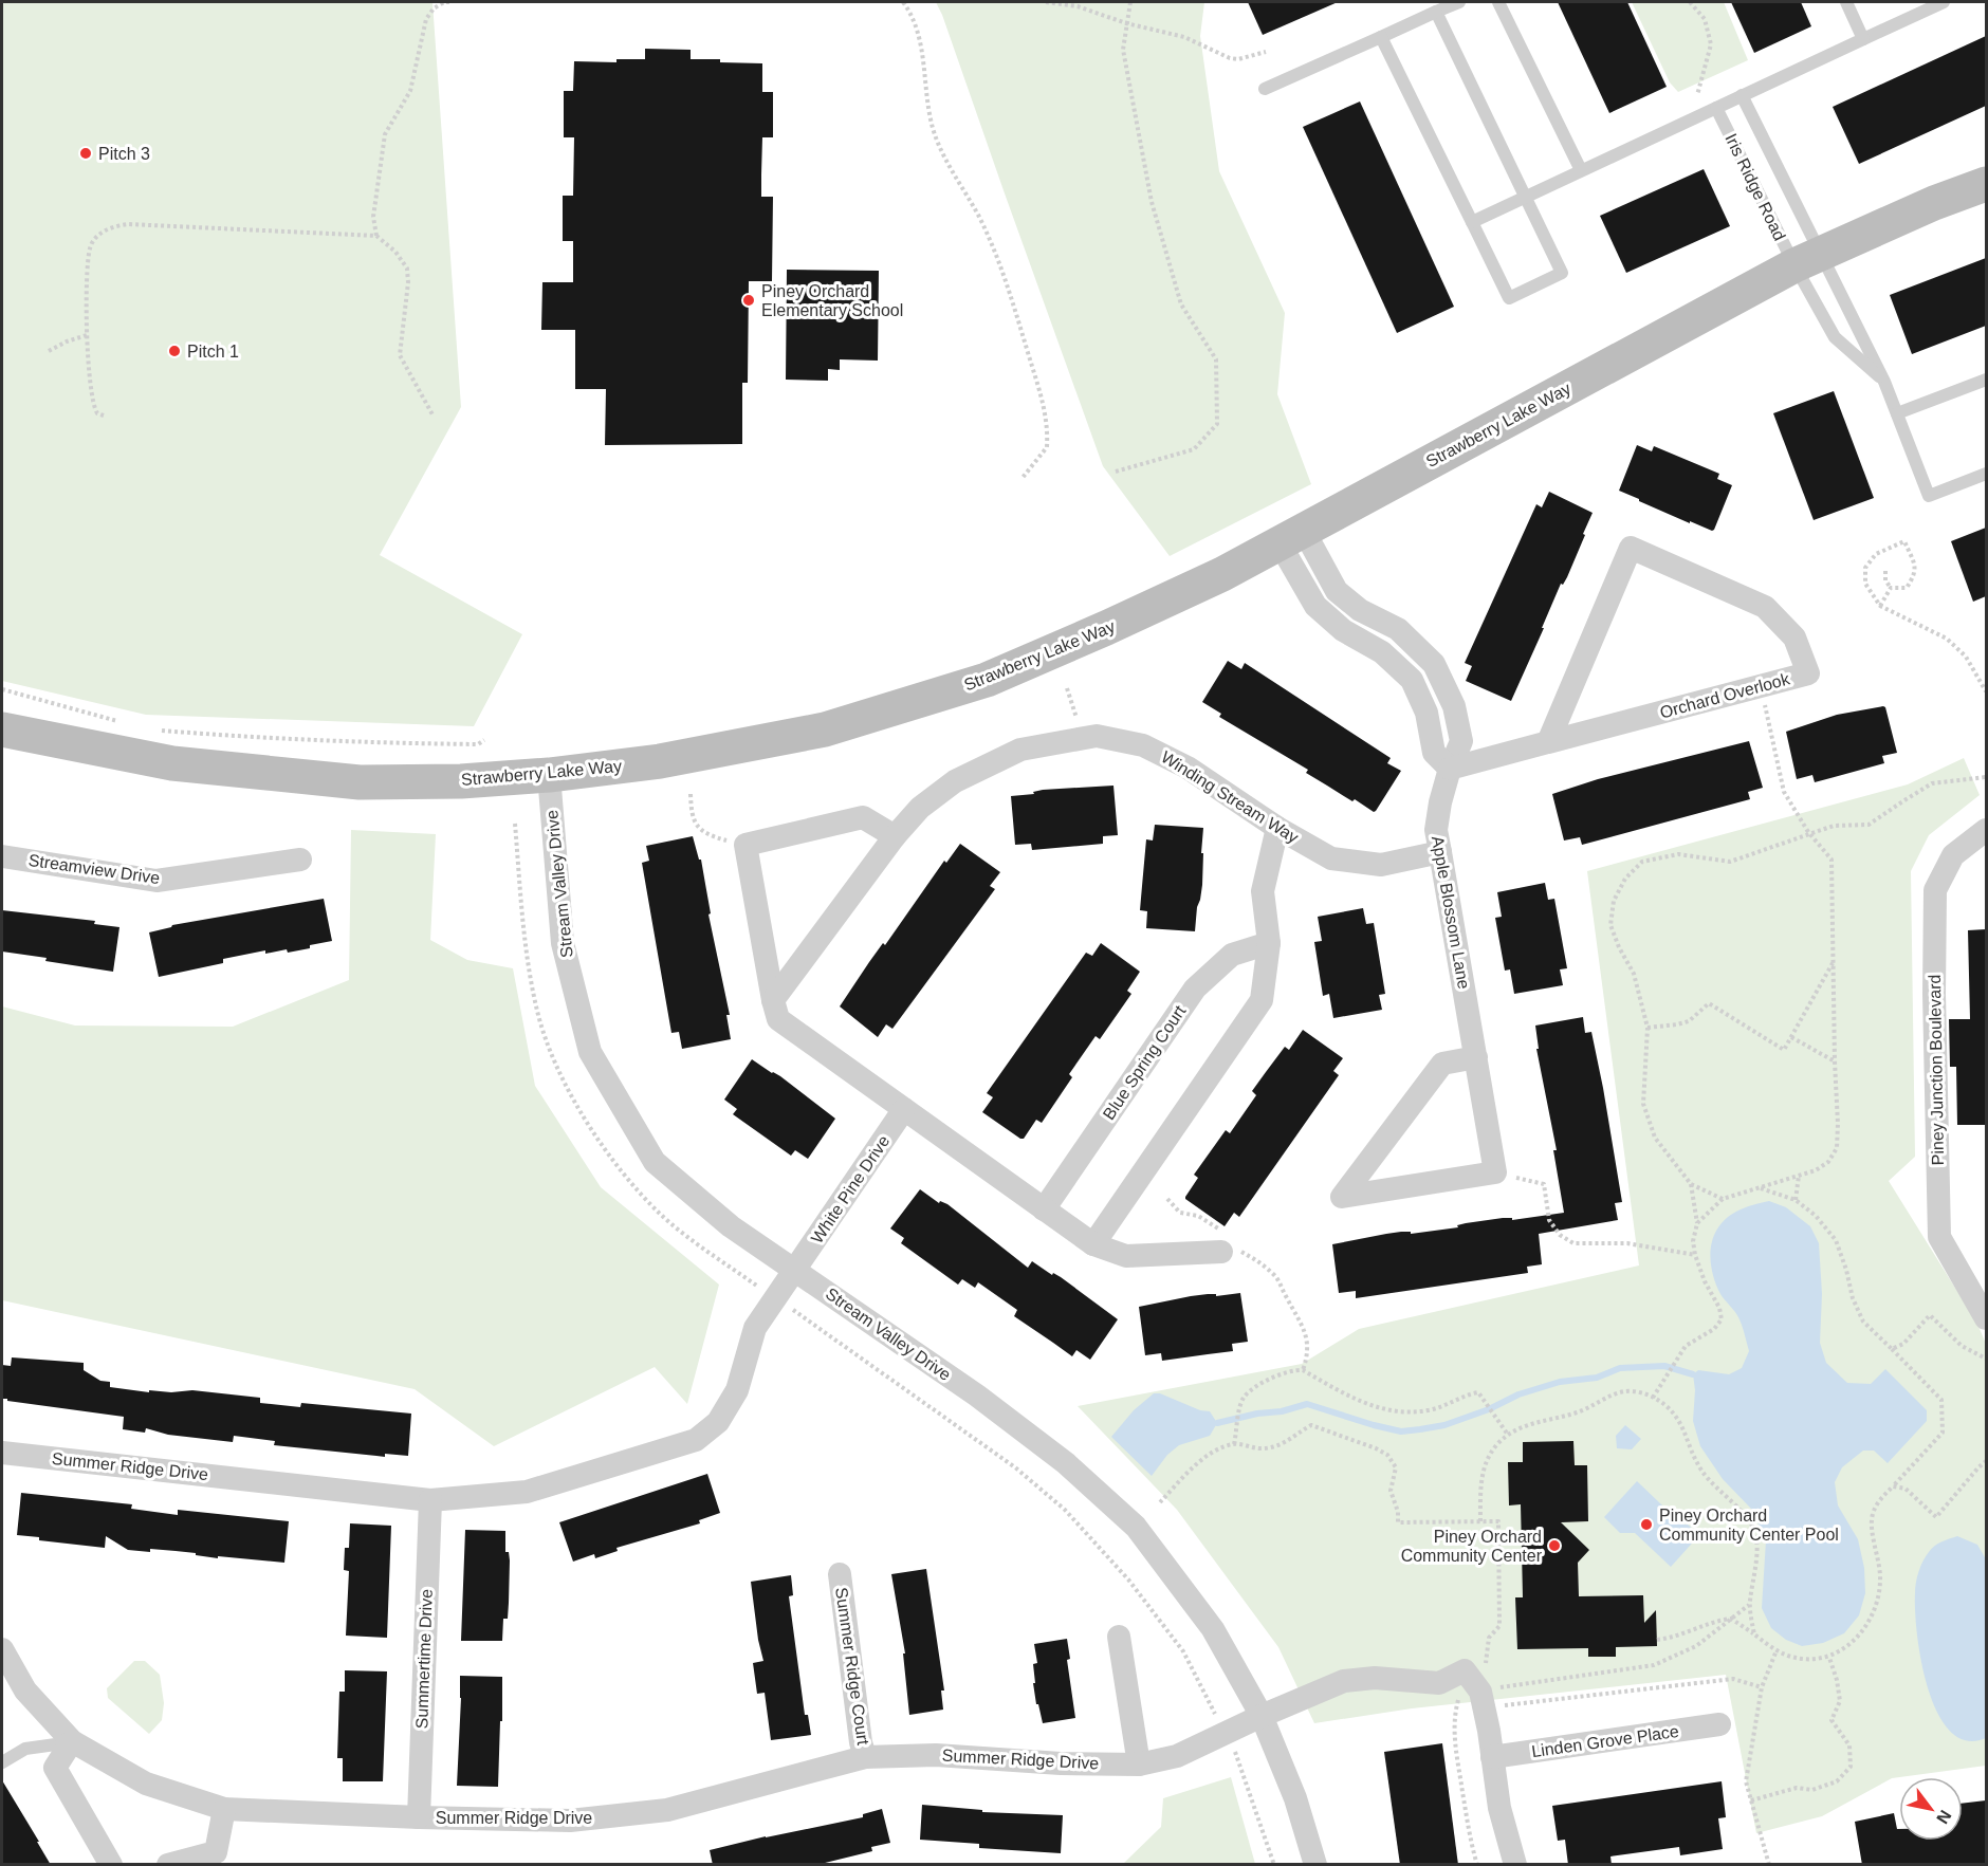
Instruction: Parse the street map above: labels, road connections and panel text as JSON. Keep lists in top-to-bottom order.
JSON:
{
  "streets": {
    "street": [
      "Strawberry Lake Way",
      "Orchard Overlook",
      "Winding Stream Way",
      "Streamview Drive",
      "Stream Valley Drive",
      "Apple Blossom Lane",
      "Blue Spring Court",
      "Piney Junction Boulevard",
      "White Pine Drive",
      "Summer Ridge Drive",
      "Summertime Drive",
      "Summer Ridge Court",
      "Linden Grove Place"
    ],
    "lane": ["Iris Ridge Road"]
  },
  "crossings": [
    ["Iris Ridge Road", "Strawberry Lake Way"],
    ["Strawberry Lake Way", "Stream Valley Drive"],
    ["Orchard Overlook", "Apple Blossom Lane"],
    ["Winding Stream Way", "Apple Blossom Lane"],
    ["Stream Valley Drive", "White Pine Drive"],
    ["Stream Valley Drive", "Summer Ridge Drive"],
    ["White Pine Drive", "Summer Ridge Drive"],
    ["Summer Ridge Drive", "Summertime Drive"],
    ["Summer Ridge Drive", "Summer Ridge Court"]
  ],
  "places": [
    "Pitch 3",
    "Piney Orchard Elementary School",
    "Pitch 1",
    "Piney Orchard Community Center Pool",
    "Piney Orchard Community Center"
  ],
  "north": "bottom right"
}
